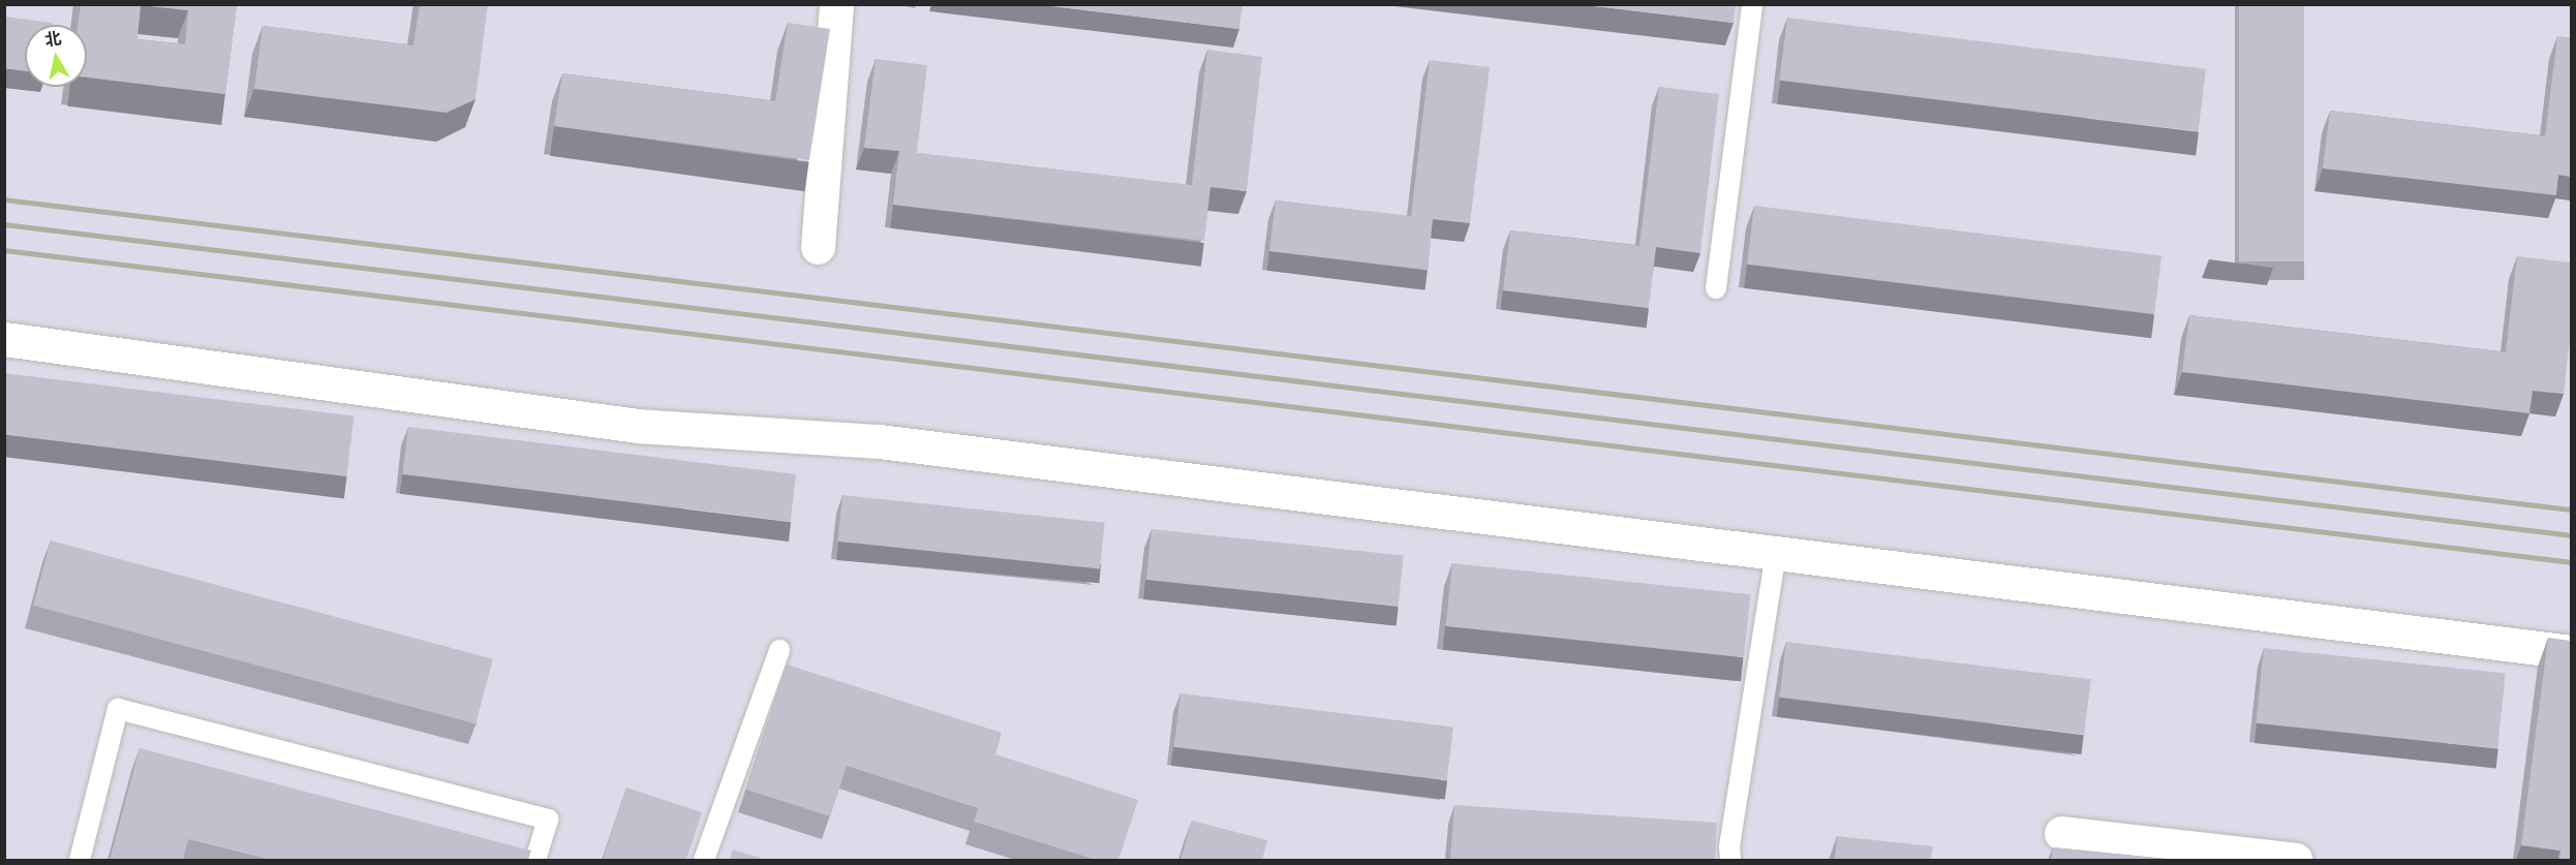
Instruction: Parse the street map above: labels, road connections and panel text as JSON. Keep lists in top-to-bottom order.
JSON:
{
  "north": "top"
}
